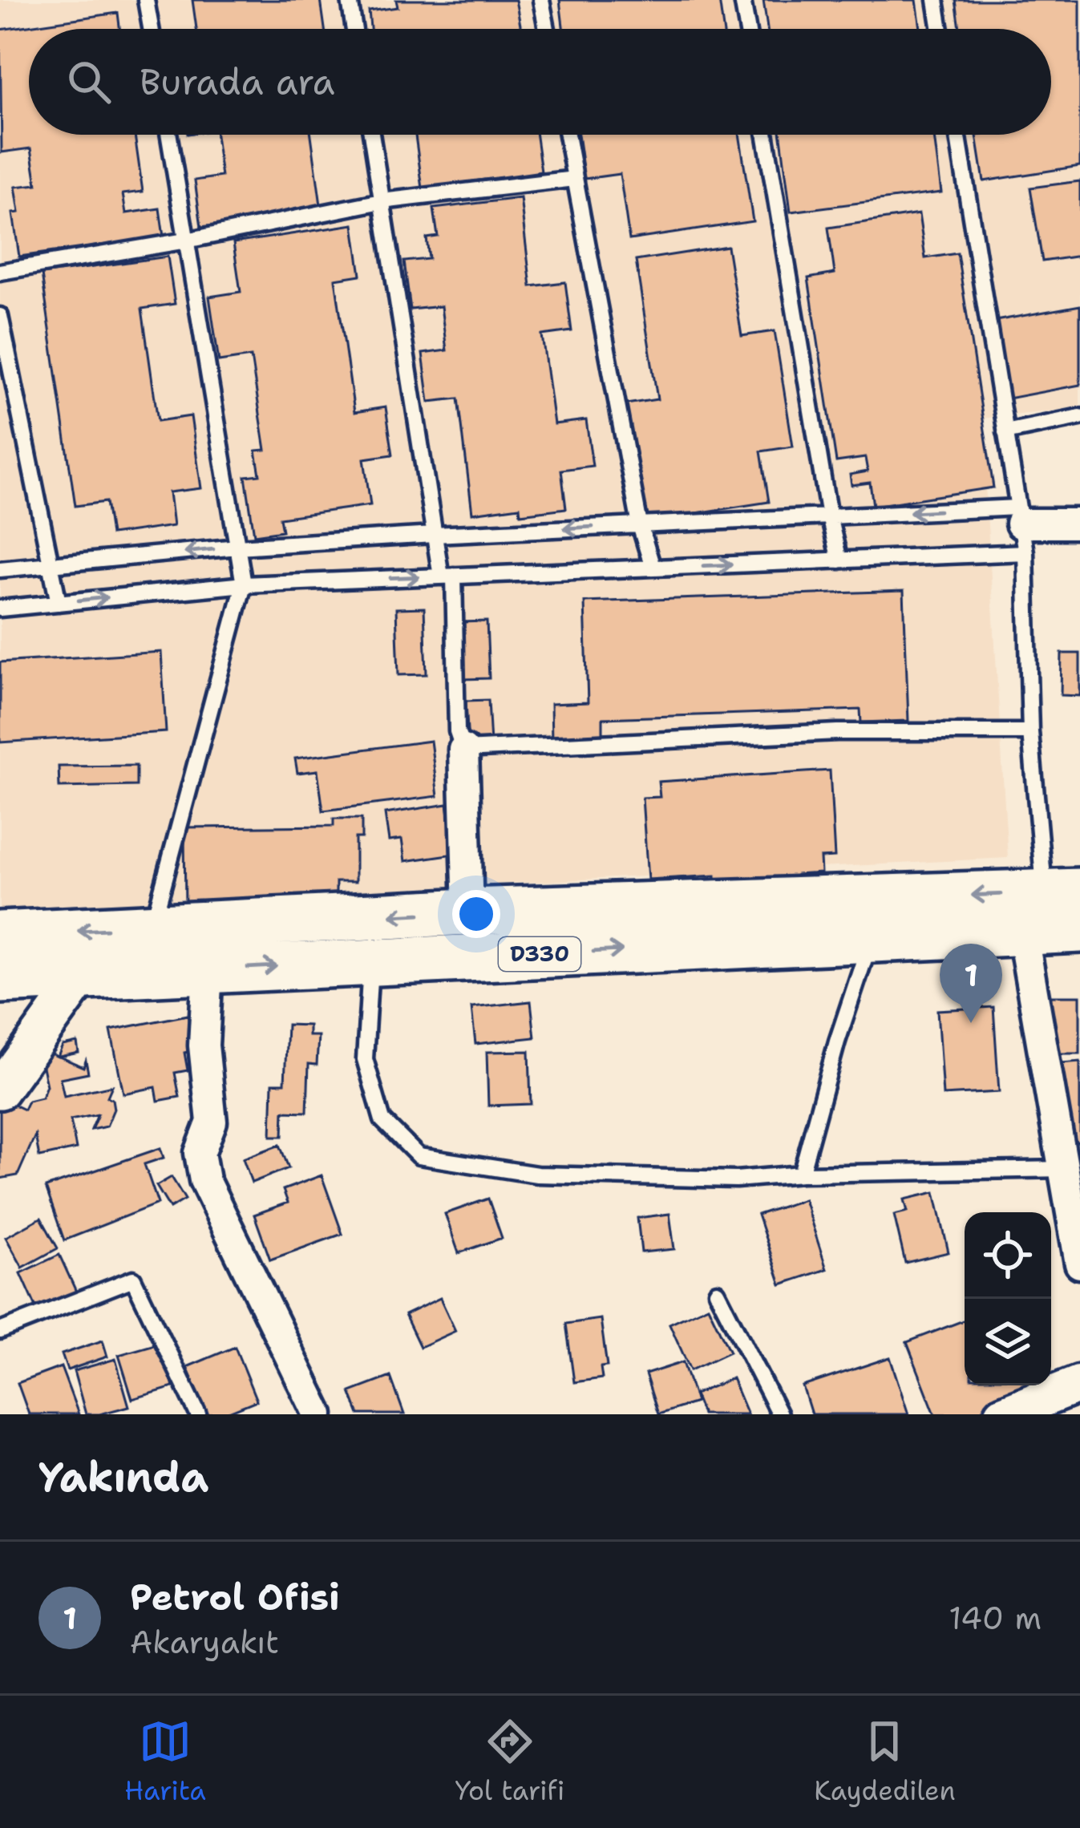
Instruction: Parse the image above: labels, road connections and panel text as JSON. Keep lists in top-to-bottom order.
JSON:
{
  "streets": {
    "main road": ["D330"]
  },
  "page": {
    "search": "Burada ara",
    "pins": "1",
    "heading": "Yakında",
    "list": [
      {
        "mark": "1",
        "name": "Petrol Ofisi",
        "note": "Akaryakıt",
        "value": "140 m"
      }
    ],
    "nav": ["Harita", "Yol tarifi", "Kaydedilen"]
  }
}
